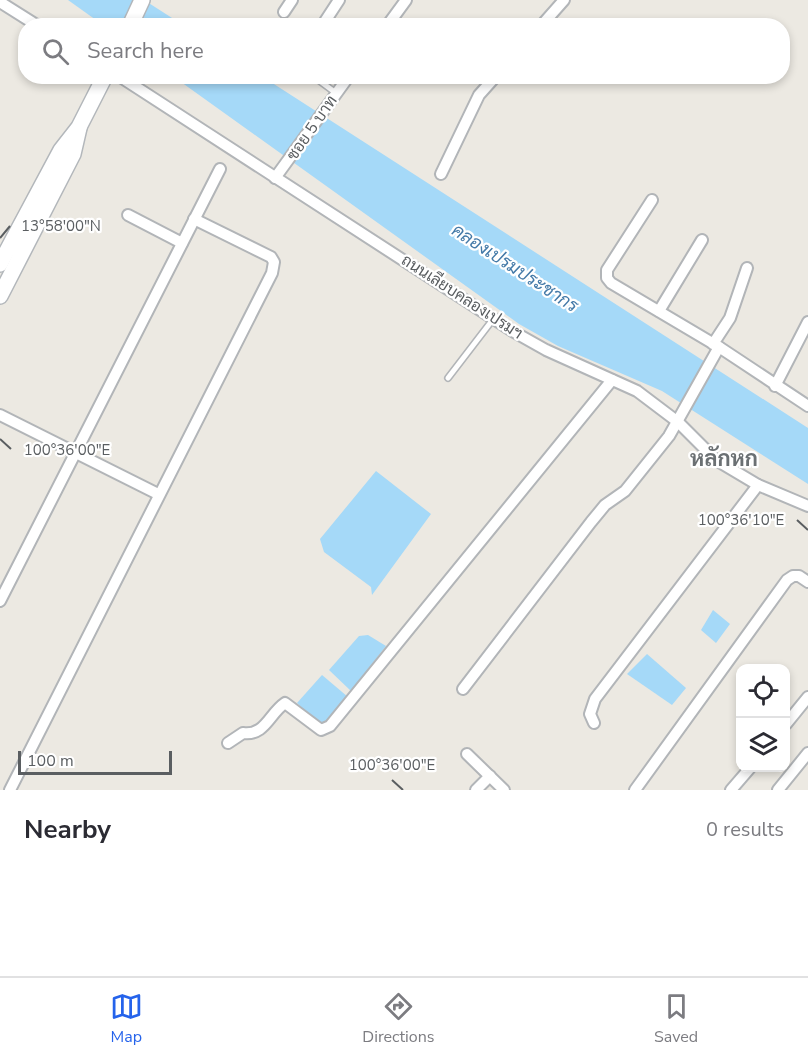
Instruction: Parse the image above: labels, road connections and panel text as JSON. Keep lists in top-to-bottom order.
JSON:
{
  "streets": {
    "street": ["ซอย 5 บาท", "ถนนเลียบคลองเปรมฯ"]
  },
  "crossings": [
    ["ซอย 5 บาท", "ถนนเลียบคลองเปรมฯ"]
  ],
  "districts": ["หลักหก"],
  "water": ["คลองเปรมประชากร"],
  "scale_bar": "100 m",
  "page": {
    "search": "Search here",
    "scale": "100 m",
    "heading": ["Nearby", "0 results"],
    "nav": ["Map", "Directions", "Saved"]
  },
  "coordinates": ["13°58'00\"N", "100°36'00\"E", "100°36'10\"E"]
}
